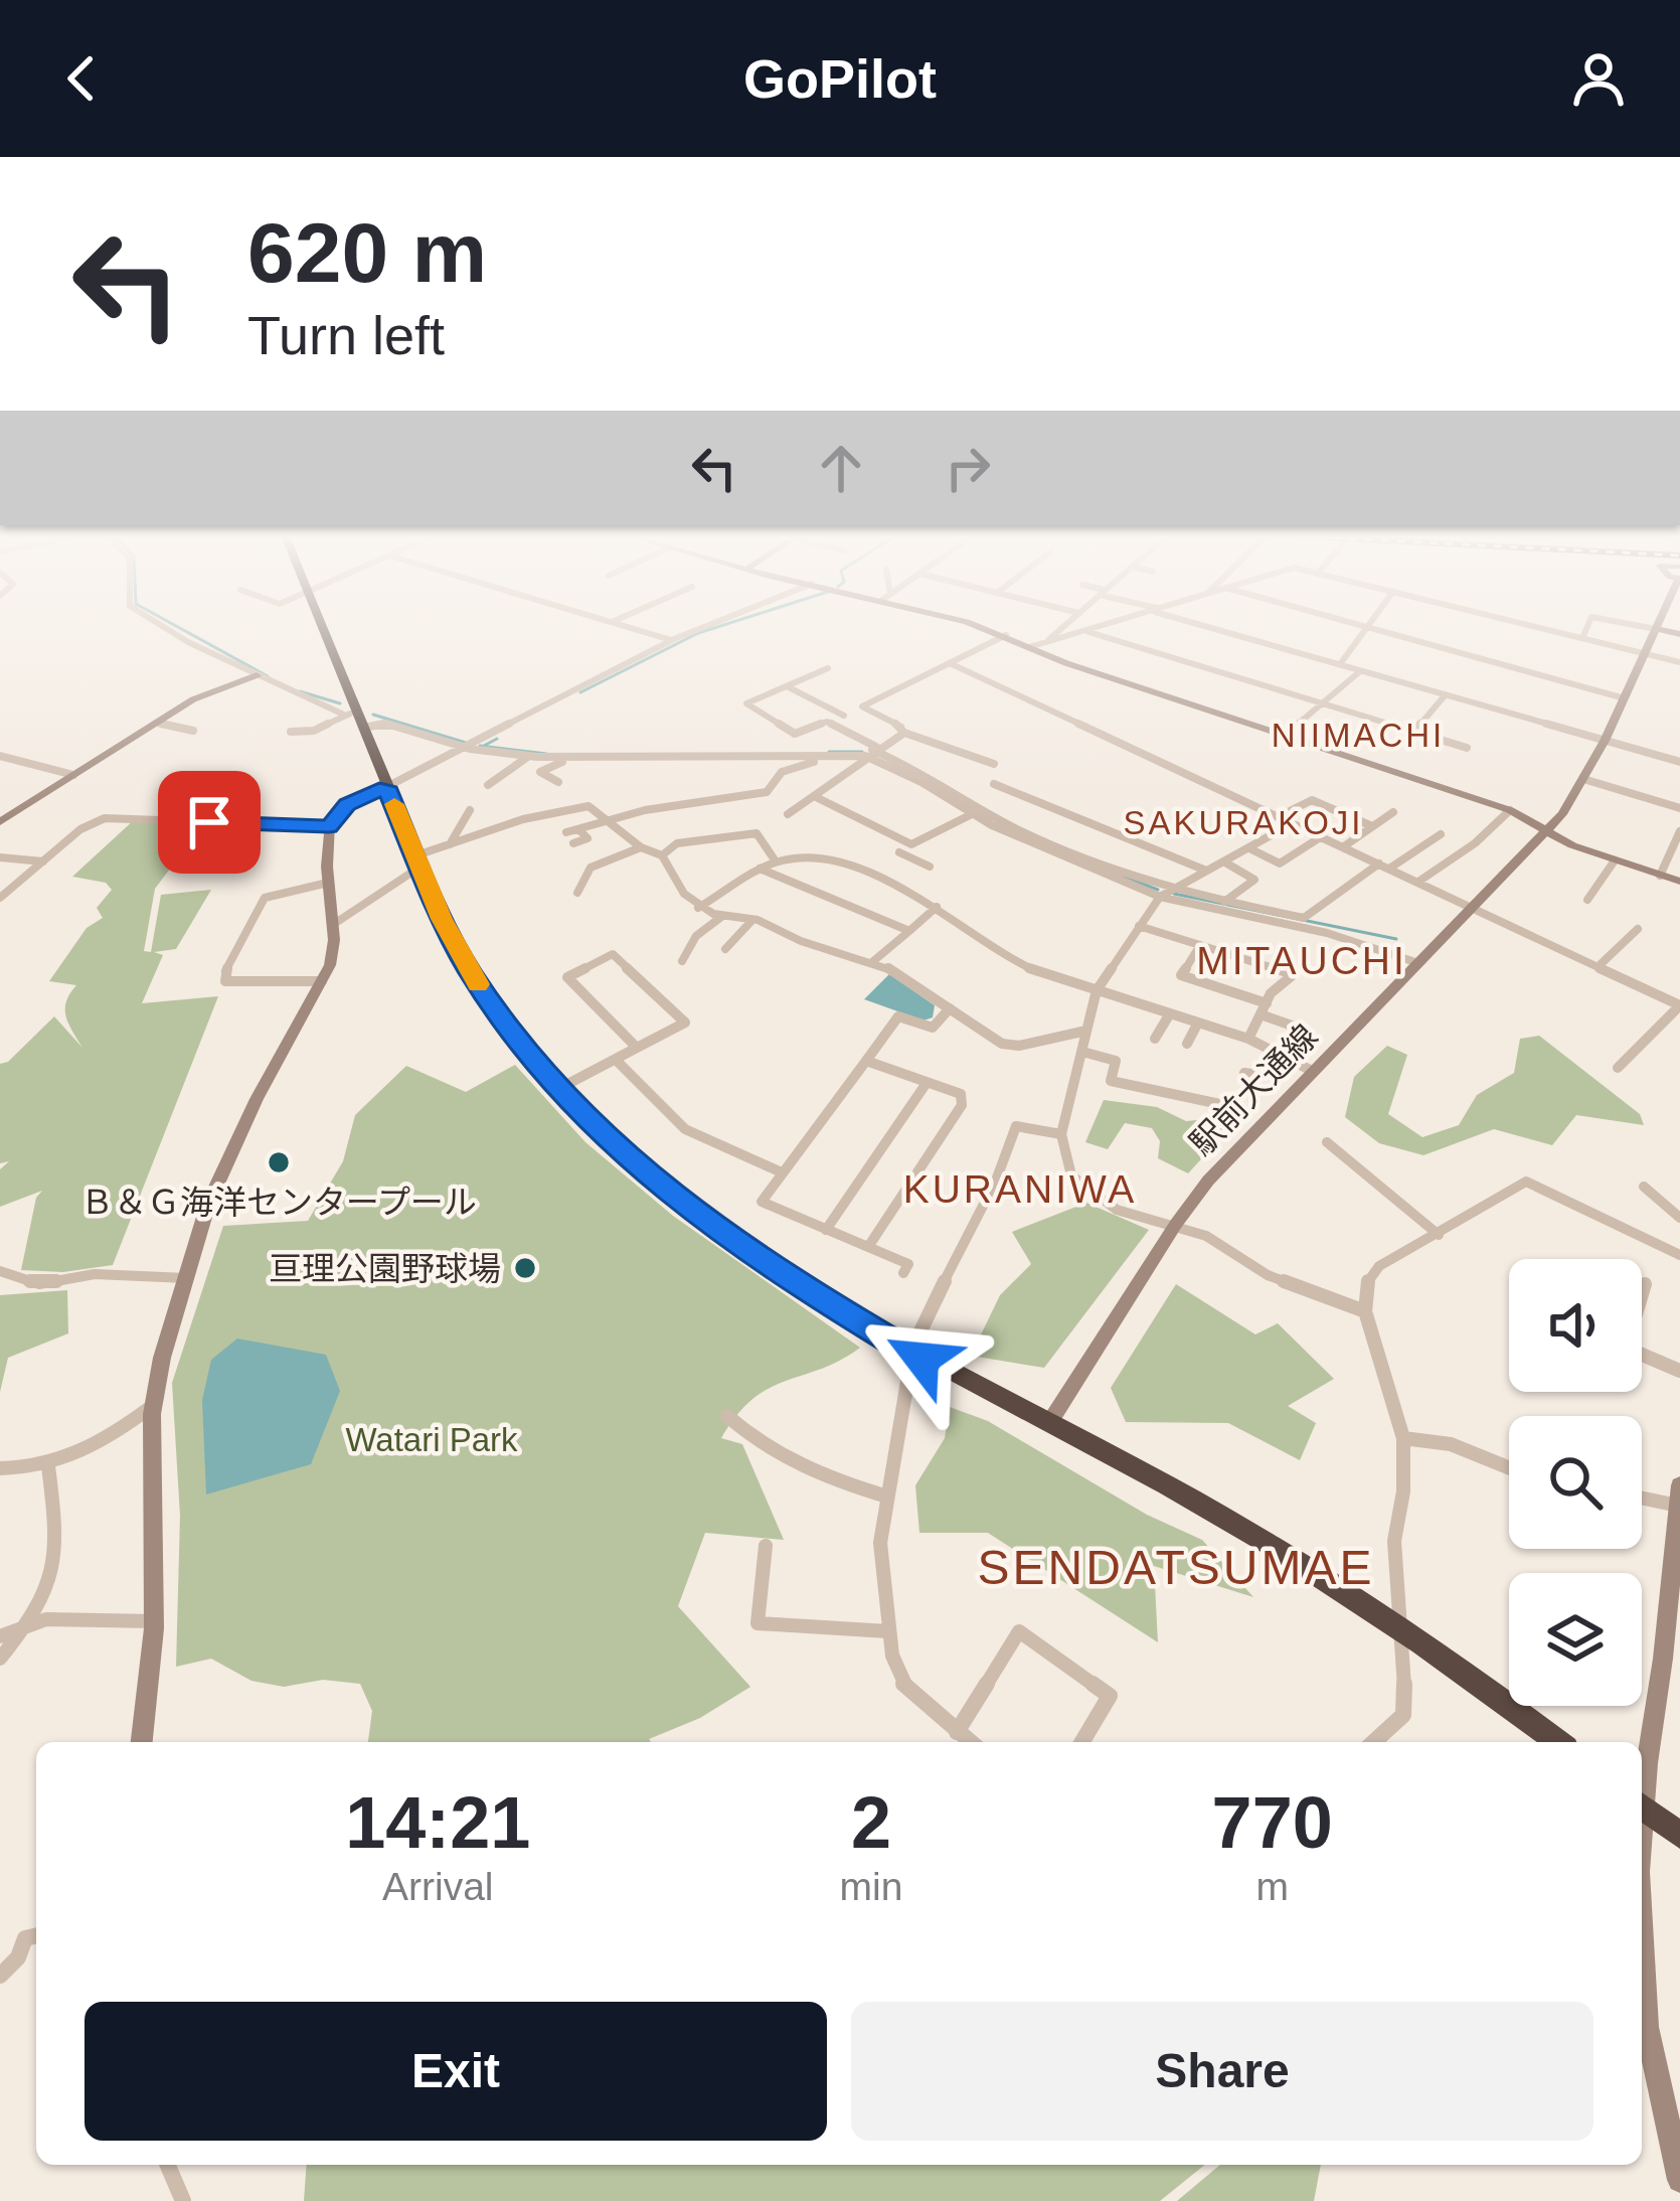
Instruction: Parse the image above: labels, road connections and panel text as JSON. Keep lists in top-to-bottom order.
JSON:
{
  "streets": {
    "street": ["駅前大通線"]
  },
  "districts": [
    "NIIMACHI",
    "SAKURAKOJI",
    "MITAUCHI",
    "KURANIWA",
    "SENDATSUMAE"
  ],
  "parks": ["Watari Park"],
  "places": ["Ｂ＆Ｇ海洋センタープール", "亘理公園野球場"],
  "page": {
    "header": "GoPilot",
    "turn": ["620 m", "Turn left"],
    "eta": [
      "14:21",
      "Arrival",
      "2",
      "min",
      "770",
      "m"
    ],
    "buttons": ["Exit", "Share"]
  }
}
